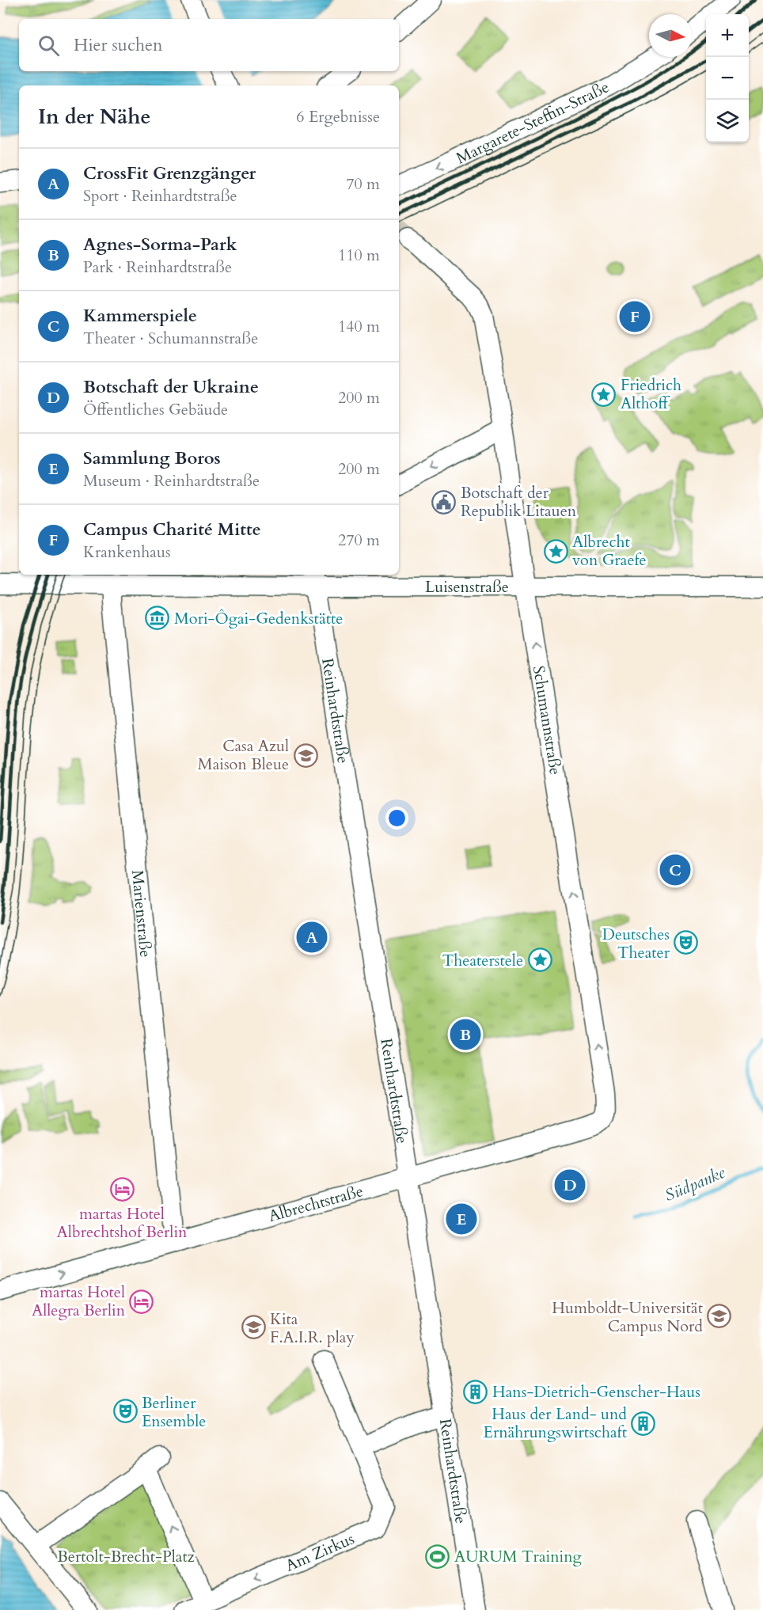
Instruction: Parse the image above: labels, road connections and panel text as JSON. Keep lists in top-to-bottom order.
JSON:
{
  "streets": {
    "street": [
      "Margarete-Steffin-Straße",
      "Luisenstraße",
      "Reinhardtstraße",
      "Schumannstraße",
      "Marienstraße",
      "Albrechtstraße",
      "Am Zirkus"
    ]
  },
  "crossings": [
    ["Luisenstraße", "Reinhardtstraße"],
    ["Luisenstraße", "Schumannstraße"],
    ["Luisenstraße", "Marienstraße"],
    ["Reinhardtstraße", "Albrechtstraße"],
    ["Schumannstraße", "Albrechtstraße"],
    ["Marienstraße", "Albrechtstraße"]
  ],
  "one_way": ["Margarete-Steffin-Straße", "Schumannstraße"],
  "water": ["Südpanke"],
  "parks": ["Bertolt-Brecht-Platz"],
  "places": {
    "place": ["Friedrich Althoff", "Albrecht von Graefe", "Theaterstele"],
    "public building": ["Botschaft der Republik Litauen"],
    "museum": ["Mori-Ôgai-Gedenkstätte"],
    "school or university": ["Casa Azul Maison Bleue", "Humboldt-Universität Campus Nord", "Kita F.A.I.R. play"],
    "theatre": ["Deutsches Theater", "Berliner Ensemble"],
    "hotel": ["martas Hotel Albrechtshof Berlin", "martas Hotel Allegra Berlin"],
    "building": ["Hans-Dietrich-Genscher-Haus", "Haus der Land- und Ernährungswirtschaft"],
    "sports": ["AURUM Training"]
  },
  "north": "right",
  "page": {
    "map_buttons": ["+", "−"],
    "search": "Hier suchen",
    "heading": ["In der Nähe", "6 Ergebnisse"],
    "list": [
      {
        "mark": "A",
        "name": "CrossFit Grenzgänger",
        "note": "Sport · Reinhardtstraße",
        "value": "70 m"
      },
      {
        "mark": "B",
        "name": "Agnes-Sorma-Park",
        "note": "Park · Reinhardtstraße",
        "value": "110 m"
      },
      {
        "mark": "C",
        "name": "Kammerspiele",
        "note": "Theater · Schumannstraße",
        "value": "140 m"
      },
      {
        "mark": "D",
        "name": "Botschaft der Ukraine",
        "note": "Öffentliches Gebäude",
        "value": "200 m"
      },
      {
        "mark": "E",
        "name": "Sammlung Boros",
        "note": "Museum · Reinhardtstraße",
        "value": "200 m"
      },
      {
        "mark": "F",
        "name": "Campus Charité Mitte",
        "note": "Krankenhaus",
        "value": "270 m"
      }
    ],
    "pins": [
      "F",
      "C",
      "A",
      "B",
      "D",
      "E"
    ]
  }
}
